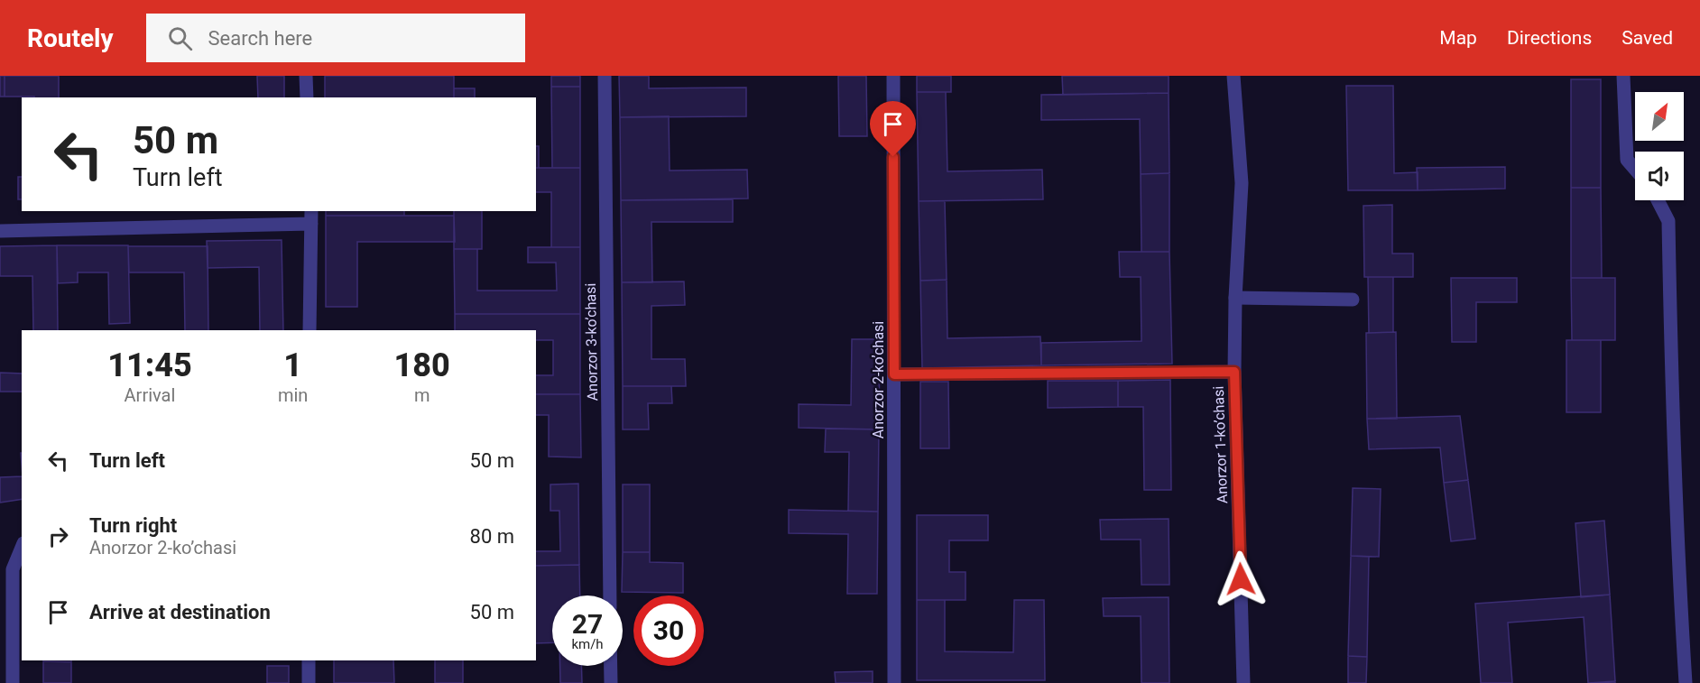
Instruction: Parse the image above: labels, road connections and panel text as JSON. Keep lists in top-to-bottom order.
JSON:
{
  "streets": {
    "street": ["Аnorzor 3-koʼchasi", "Аnorzor 2-koʼchasi", "Аnorzor 1-koʼchasi"]
  },
  "north": "top right",
  "page": {
    "header": "Routely",
    "search": "Search here",
    "nav": ["Map", "Directions", "Saved"],
    "turn": ["50 m", "Turn left"],
    "eta": [
      "11:45",
      "Arrival",
      "1",
      "min",
      "180",
      "m"
    ],
    "list": [
      {
        "name": "Turn left",
        "value": "50 m"
      },
      {
        "name": "Turn right",
        "note": "Аnorzor 2-koʼchasi",
        "value": "80 m"
      },
      {
        "name": "Arrive at destination",
        "value": "50 m"
      }
    ],
    "speed": "27 km/h",
    "limit": "30"
  }
}
